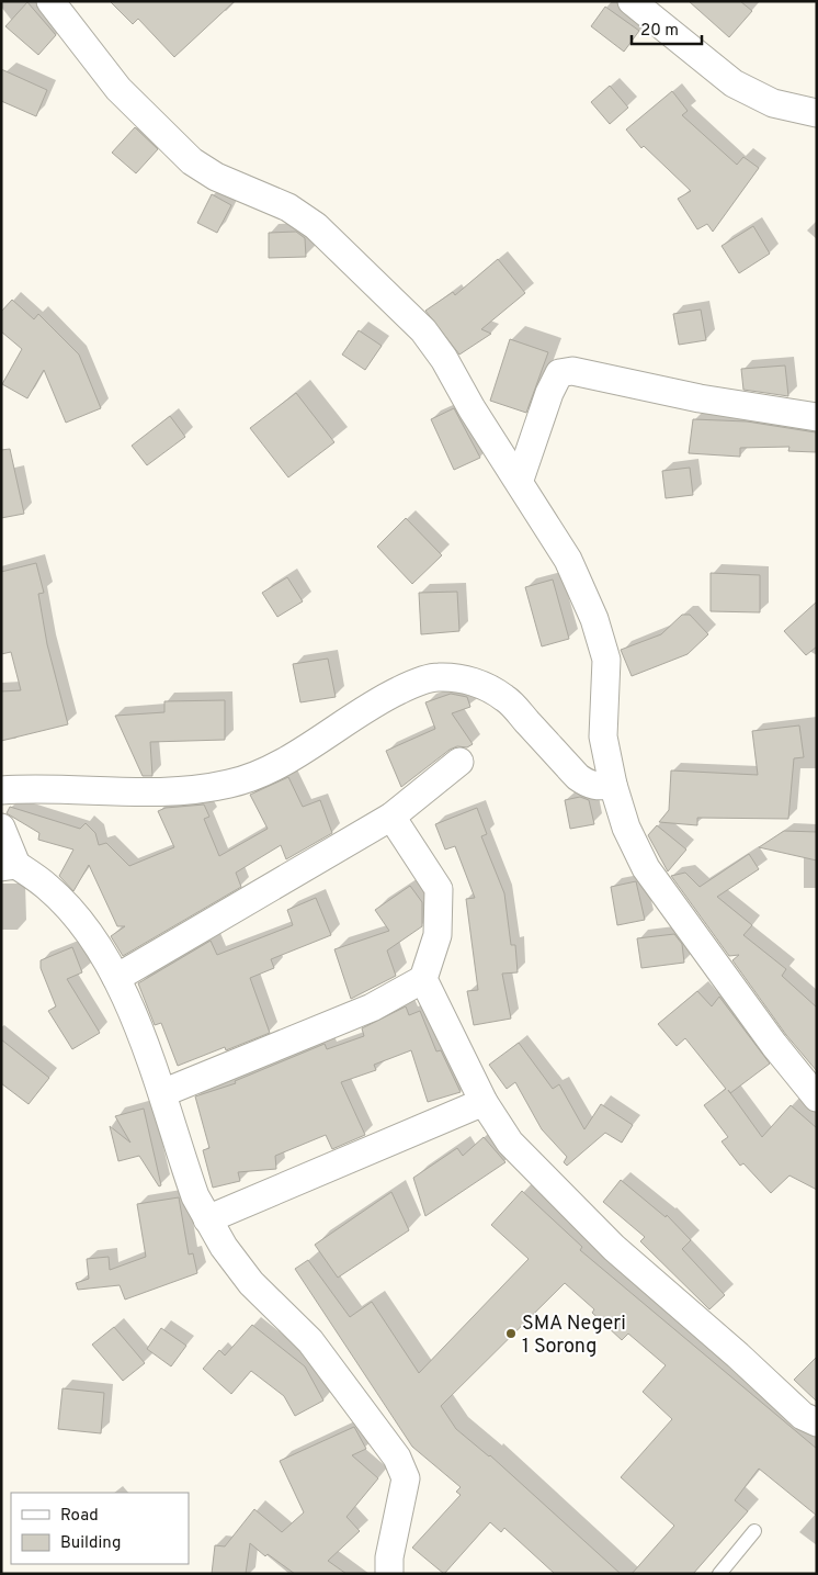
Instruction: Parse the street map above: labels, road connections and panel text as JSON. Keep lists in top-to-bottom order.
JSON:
{
  "places": ["SMA Negeri 1 Sorong"],
  "legend": ["Road", "Building"],
  "scale_bar": "20 m"
}
